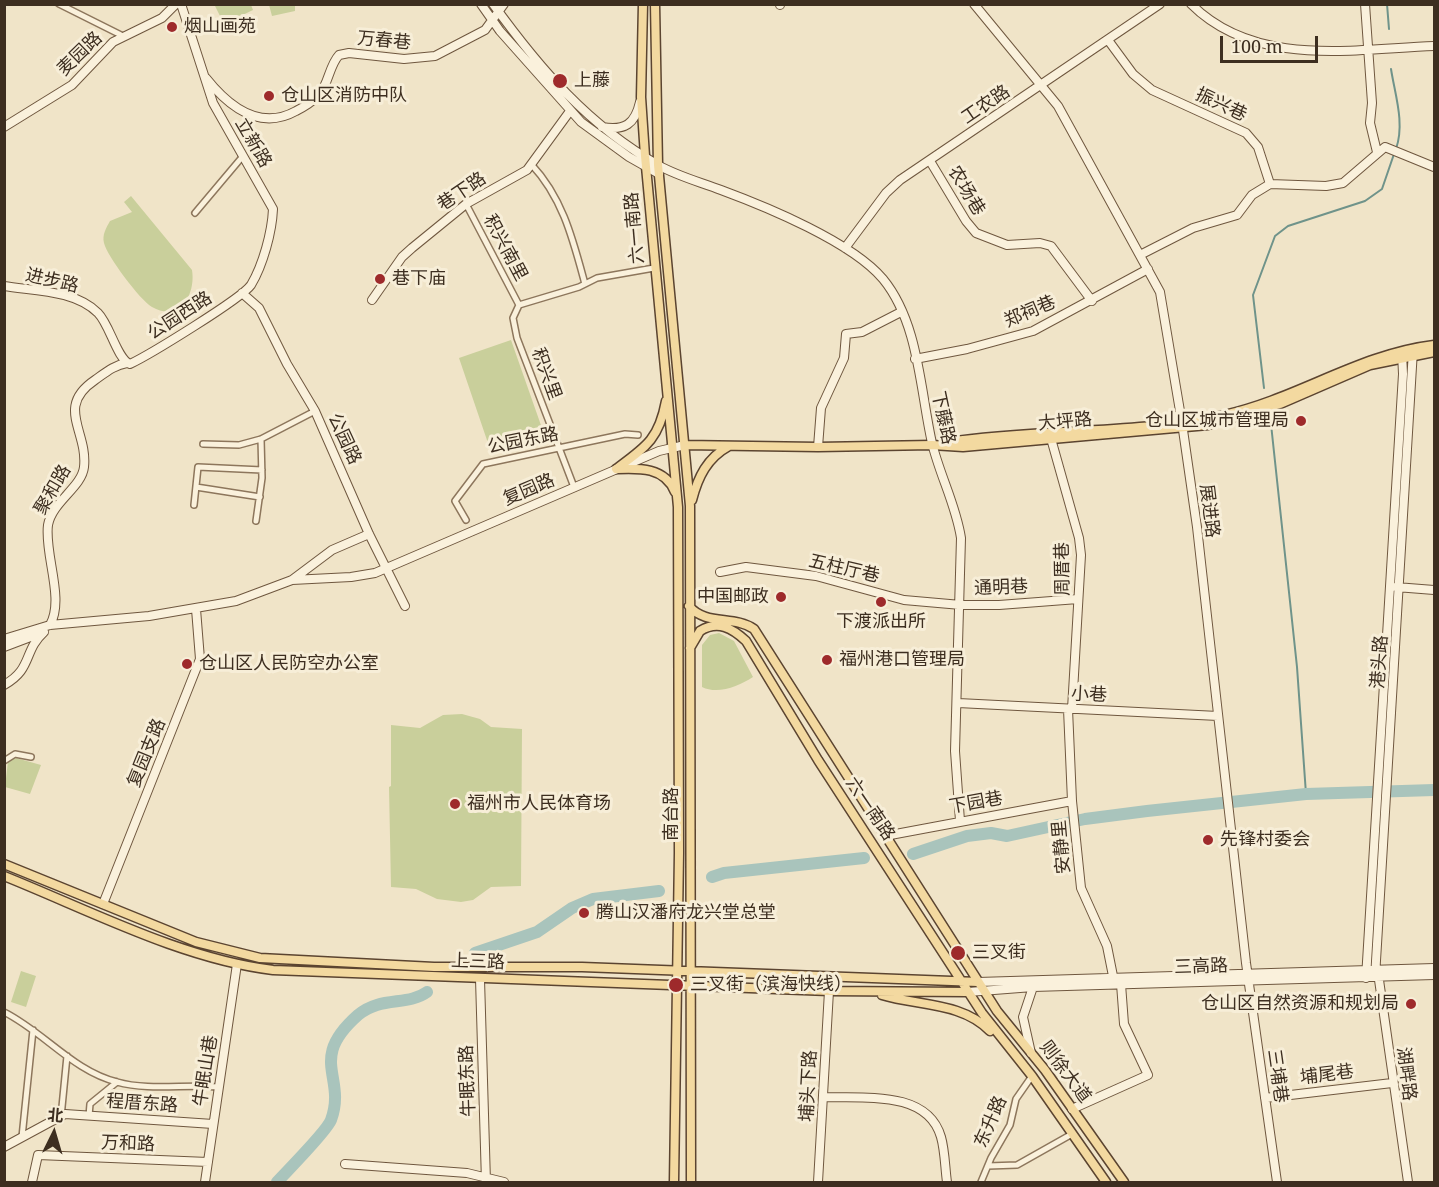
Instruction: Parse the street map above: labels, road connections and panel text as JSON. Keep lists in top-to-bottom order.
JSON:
{
  "streets": {
    "main road": [
      "六一南路",
      "南台路",
      "上三路",
      "则徐大道"
    ],
    "street": [
      "万春巷",
      "麦园路",
      "工农路",
      "振兴巷",
      "立新路",
      "农场巷",
      "巷下路",
      "积兴南里",
      "进步路",
      "郑祠巷",
      "公园西路",
      "积兴里",
      "下藤路",
      "公园路",
      "公园东路",
      "聚和路",
      "复园路",
      "展进路",
      "五柱厅巷",
      "周厝巷",
      "通明巷",
      "港头路",
      "小巷",
      "复园支路",
      "下园巷",
      "安静里",
      "三高路",
      "牛眠山巷",
      "湖畔路",
      "埔尾巷",
      "三埔巷",
      "牛眠东路",
      "埔头下路",
      "程厝东路",
      "东升路",
      "万和路"
    ]
  },
  "crossings": [
    ["万春巷", "立新路"],
    ["工农路", "振兴巷"],
    ["工农路", "农场巷"],
    ["工农路", "下藤路"],
    ["工农路", "展进路"],
    ["立新路", "公园西路"],
    ["立新路", "公园路"],
    ["农场巷", "郑祠巷"],
    ["巷下路", "积兴南里"],
    ["六一南路", "下藤路"],
    ["六一南路", "复园路"],
    ["六一南路", "下园巷"],
    ["六一南路", "南台路"],
    ["六一南路", "上三路"],
    ["六一南路", "三高路"],
    ["六一南路", "则徐大道"],
    ["积兴南里", "积兴里"],
    ["进步路", "公园西路"],
    ["进步路", "聚和路"],
    ["郑祠巷", "下藤路"],
    ["郑祠巷", "展进路"],
    ["公园西路", "公园路"],
    ["公园西路", "聚和路"],
    ["积兴里", "公园东路"],
    ["积兴里", "复园路"],
    ["下藤路", "五柱厅巷"],
    ["下藤路", "通明巷"],
    ["下藤路", "小巷"],
    ["下藤路", "下园巷"],
    ["公园路", "复园路"],
    ["复园路", "南台路"],
    ["展进路", "小巷"],
    ["展进路", "三高路"],
    ["展进路", "三埔巷"],
    ["五柱厅巷", "通明巷"],
    ["周厝巷", "通明巷"],
    ["周厝巷", "小巷"],
    ["周厝巷", "安静里"],
    ["港头路", "三高路"],
    ["港头路", "湖畔路"],
    ["小巷", "安静里"],
    ["复园支路", "上三路"],
    ["下园巷", "安静里"],
    ["南台路", "上三路"],
    ["安静里", "三高路"],
    ["上三路", "三高路"],
    ["上三路", "牛眠山巷"],
    ["上三路", "则徐大道"],
    ["上三路", "牛眠东路"],
    ["上三路", "埔头下路"],
    ["三高路", "则徐大道"],
    ["三高路", "湖畔路"],
    ["三高路", "三埔巷"],
    ["牛眠山巷", "程厝东路"],
    ["牛眠山巷", "万和路"],
    ["则徐大道", "东升路"],
    ["湖畔路", "埔尾巷"],
    ["埔尾巷", "三埔巷"]
  ],
  "places": [
    "烟山画苑",
    "上藤",
    "仓山区消防中队",
    "巷下庙",
    "仓山区城市管理局",
    "中国邮政",
    "下渡派出所",
    "福州港口管理局",
    "仓山区人民防空办公室",
    "福州市人民体育场",
    "先锋村委会",
    "腾山汉潘府龙兴堂总堂",
    "三叉街",
    "三叉街（滨海快线）",
    "仓山区自然资源和规划局"
  ],
  "scale_bar": "100 m",
  "north": "top"
}
